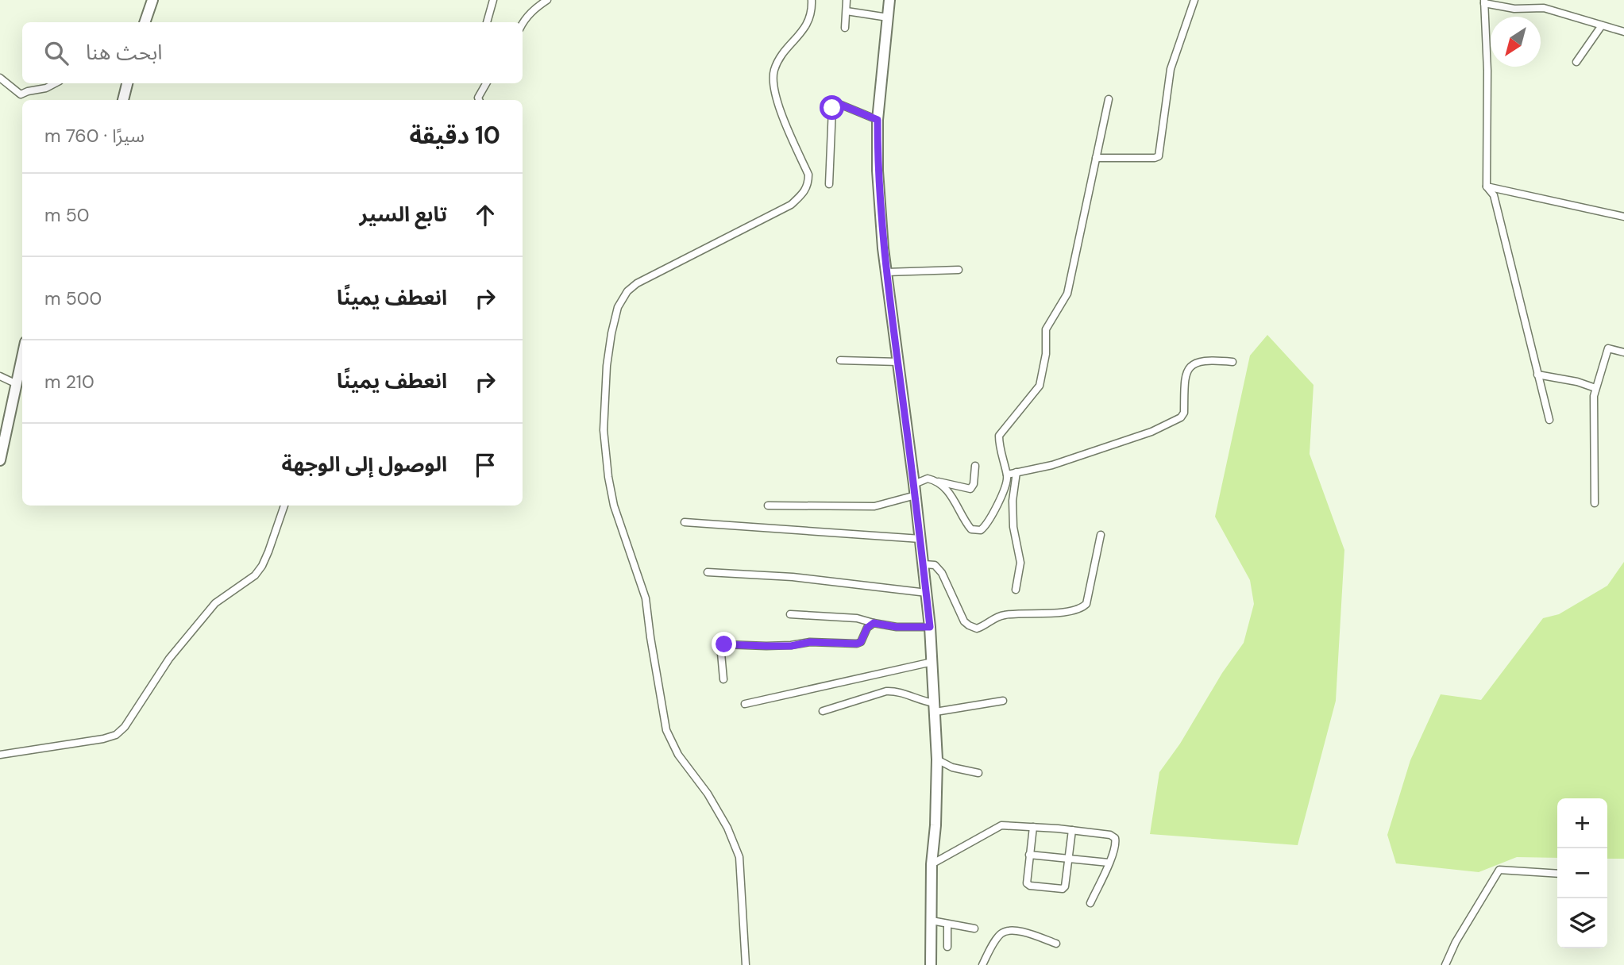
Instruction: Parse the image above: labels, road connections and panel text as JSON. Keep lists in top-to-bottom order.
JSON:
{
  "north": "bottom left",
  "page": {
    "search": "ابحث هنا",
    "heading": ["10 دقيقة", "سيرًا · 760 m"],
    "list": [
      ["تابع السير", "50 m"],
      ["انعطف يمينًا", "500 m"],
      ["انعطف يمينًا", "210 m"],
      "الوصول إلى الوجهة"
    ],
    "map_buttons": ["+", "−"]
  }
}
